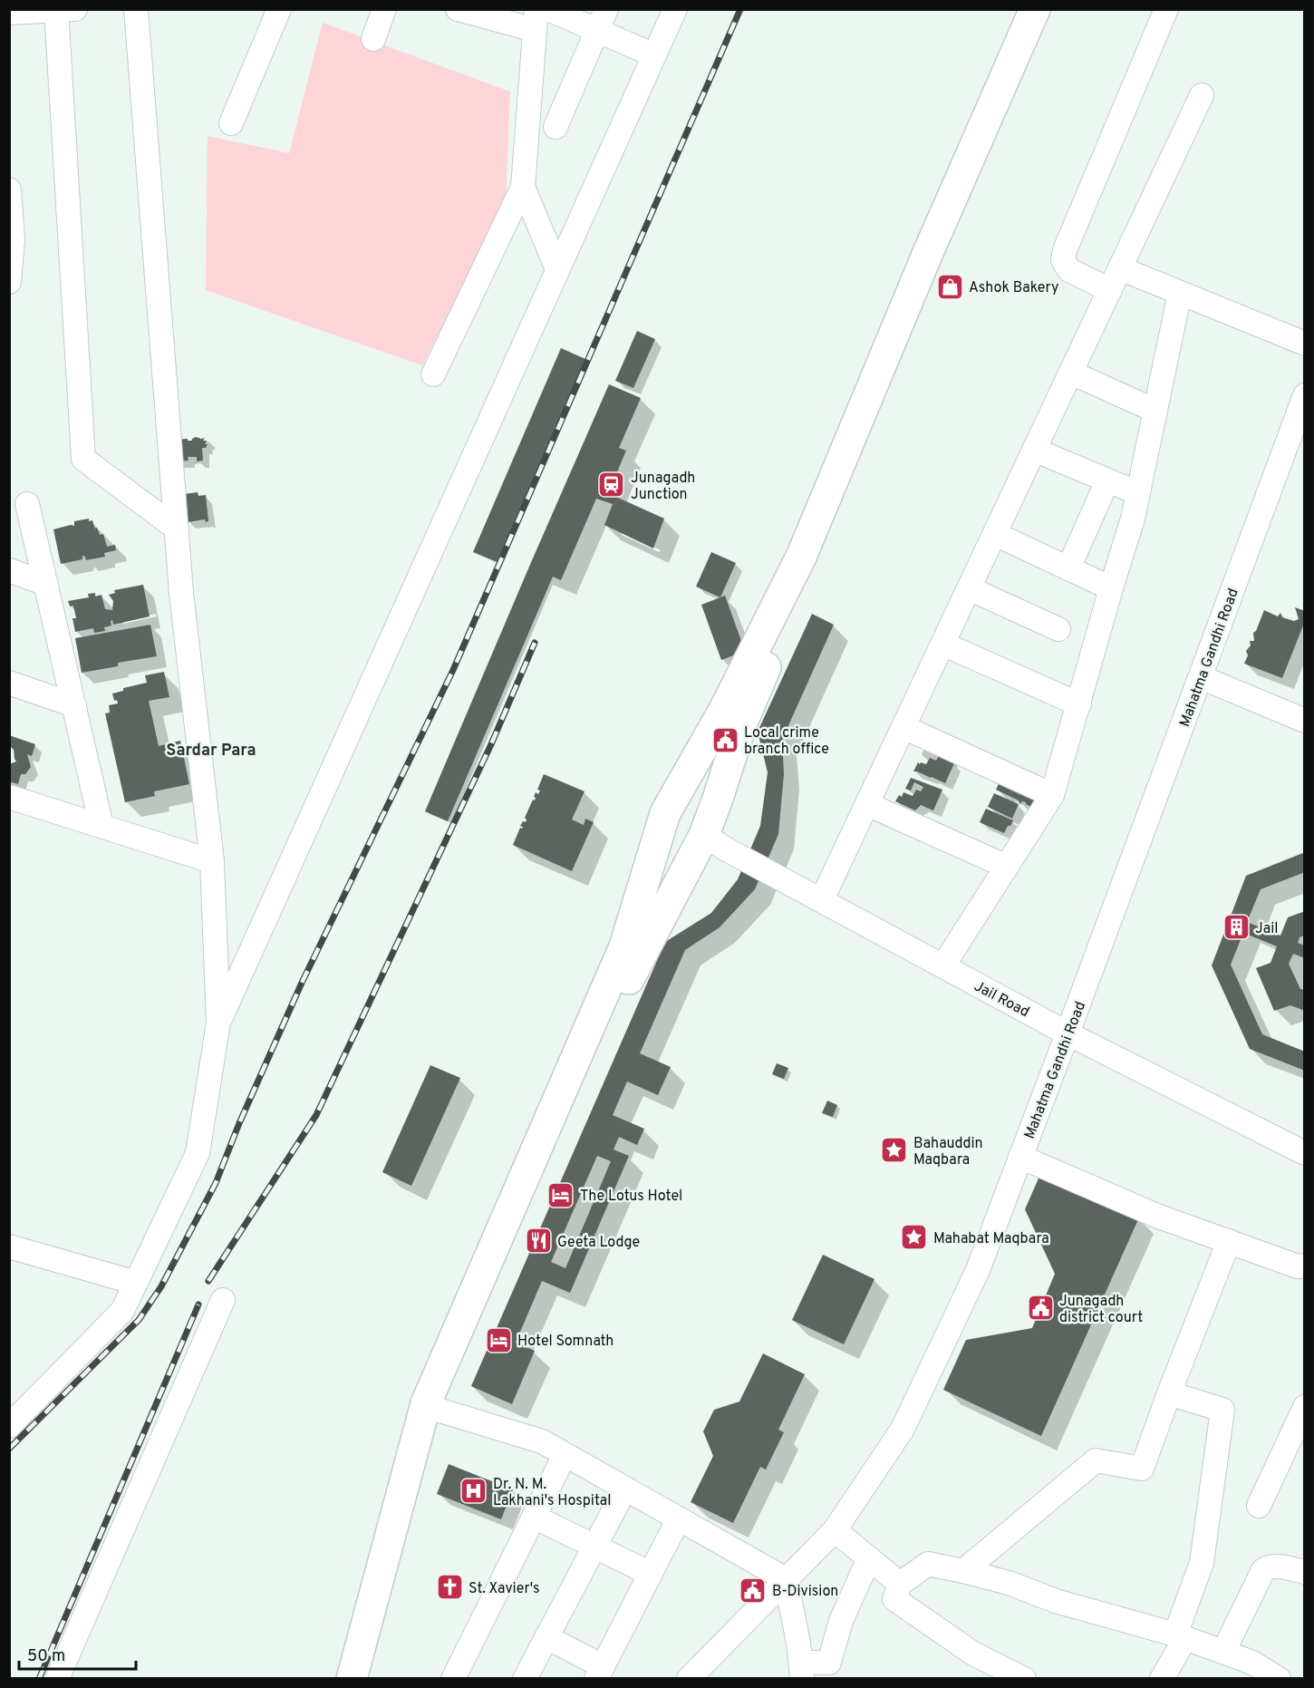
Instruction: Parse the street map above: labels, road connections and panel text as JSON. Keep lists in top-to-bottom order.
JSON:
{
  "streets": {
    "street": ["Mahatma Gandhi Road", "Jail Road"]
  },
  "crossings": [
    ["Mahatma Gandhi Road", "Jail Road"]
  ],
  "districts": ["Sardar Para"],
  "places": {
    "shop": ["Ashok Bakery"],
    "station": ["Junagadh Junction"],
    "public building": ["Local crime branch office", "Junagadh district court", "B-Division"],
    "building": ["Jail"],
    "place": ["Bahauddin Maqbara", "Mahabat Maqbara"],
    "hotel": ["The Lotus Hotel", "Hotel Somnath"],
    "restaurant": ["Geeta Lodge"],
    "hospital": ["Dr. N. M. Lakhani's Hospital"],
    "church": ["St. Xavier's"]
  },
  "scale_bar": "50 m"
}
